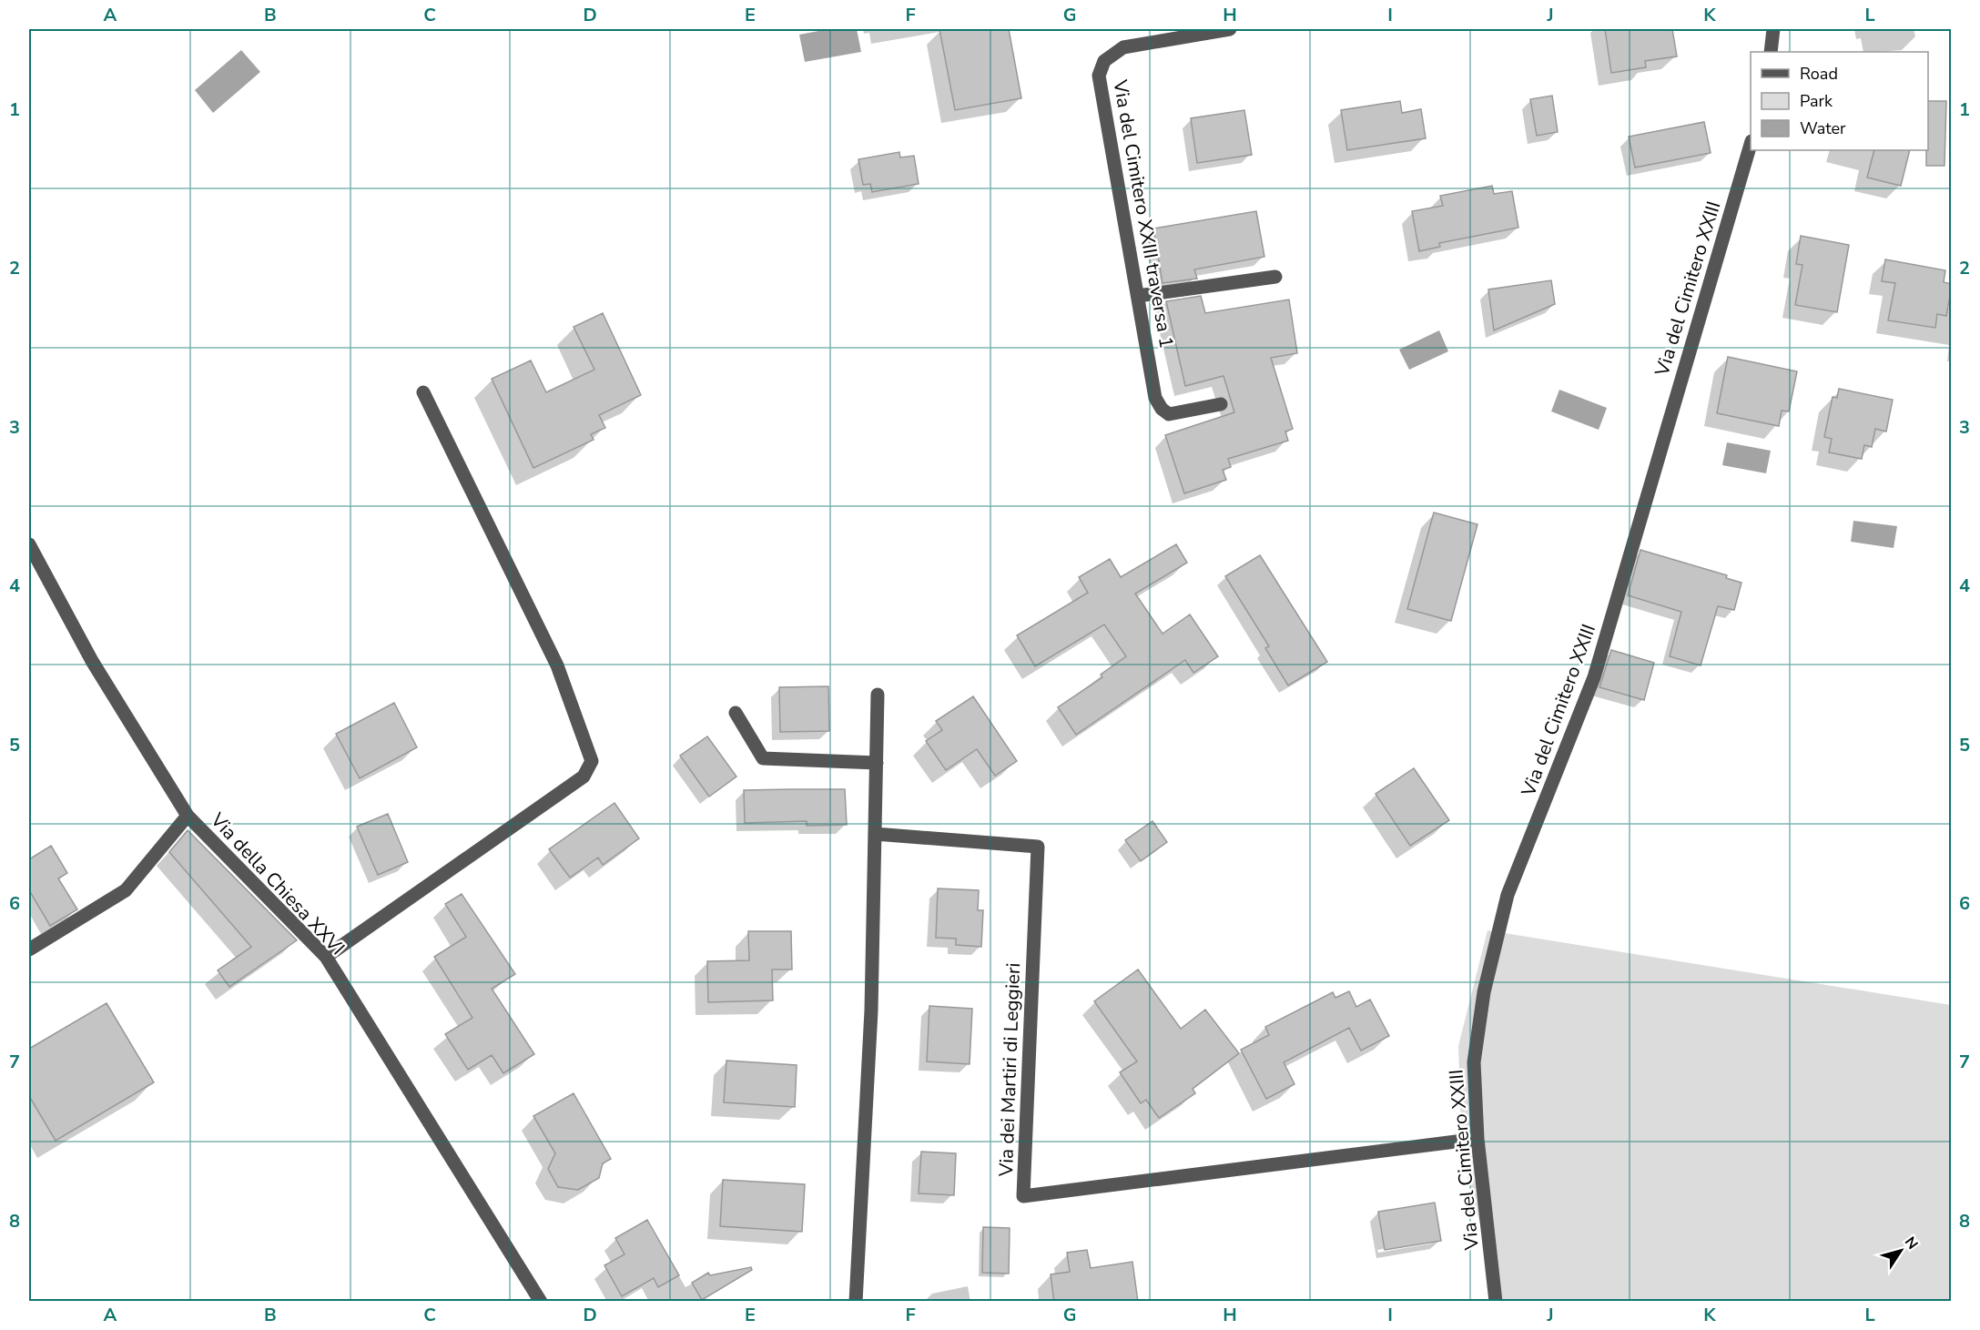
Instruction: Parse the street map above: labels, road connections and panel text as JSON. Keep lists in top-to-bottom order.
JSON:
{
  "streets": {
    "street": [
      "Via del Cimitero XXIII traversa 1",
      "Via del Cimitero XXIII",
      "Via della Chiesa XXVI",
      "Via dei Martiri di Leggieri"
    ]
  },
  "crossings": [
    ["Via del Cimitero XXIII", "Via dei Martiri di Leggieri"]
  ],
  "legend": ["Road", "Park", "Water"],
  "north": "top right",
  "grid": {
    "columns": [
      "A",
      "B",
      "C",
      "D",
      "E",
      "F",
      "G",
      "H",
      "I",
      "J",
      "K",
      "L"
    ],
    "rows": [
      "1",
      "2",
      "3",
      "4",
      "5",
      "6",
      "7",
      "8"
    ]
  }
}
